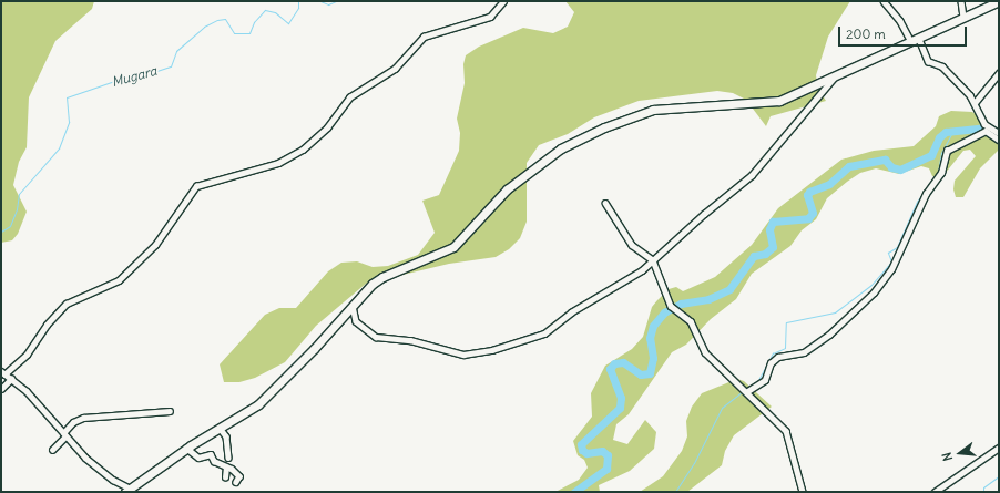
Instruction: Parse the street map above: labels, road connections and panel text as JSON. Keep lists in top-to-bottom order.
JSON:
{
  "water": ["Mugara"],
  "scale_bar": "200 m",
  "north": "left"
}
